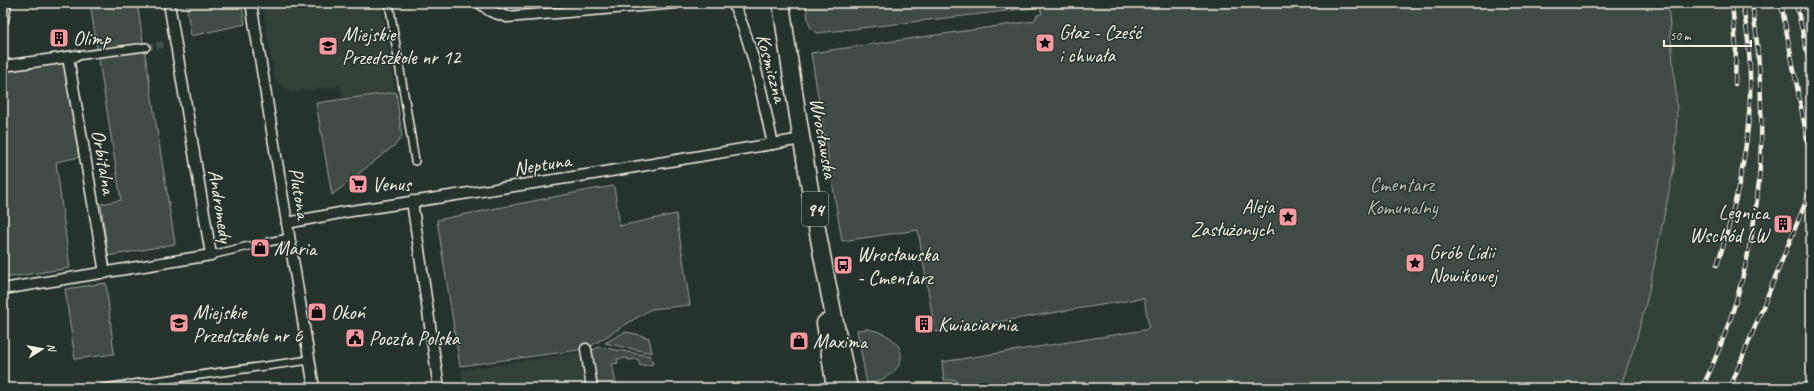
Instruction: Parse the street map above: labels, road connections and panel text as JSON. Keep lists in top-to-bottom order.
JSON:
{
  "streets": {
    "main road": ["Wrocławska", "94"],
    "street": [
      "Kosmiczna",
      "Orbitalna",
      "Neptuna",
      "Plutona",
      "Andromedy"
    ]
  },
  "crossings": [
    ["Kosmiczna", "Neptuna"],
    ["Wrocławska", "Neptuna"],
    ["Orbitalna", "Andromedy"],
    ["Neptuna", "Plutona"]
  ],
  "parks": ["Cmentarz Komunalny"],
  "places": {
    "building": ["Olimp", "Legnica Wschód LW", "Kwiaciarnia"],
    "place": ["Głaz - Cześć i chwała", "Aleja Zasłużonych", "Grób Lidii Nowikowej"],
    "school or university": ["Miejskie Przedszkole nr 12", "Miejskie Przedszkole nr 6"],
    "supermarket": ["Venus"],
    "shop": ["Maria", "Okoń", "Maxima"],
    "bus stop": ["Wrocławska - Cmentarz"],
    "public building": ["Poczta Polska"]
  },
  "scale_bar": "50 m",
  "north": "right"
}
